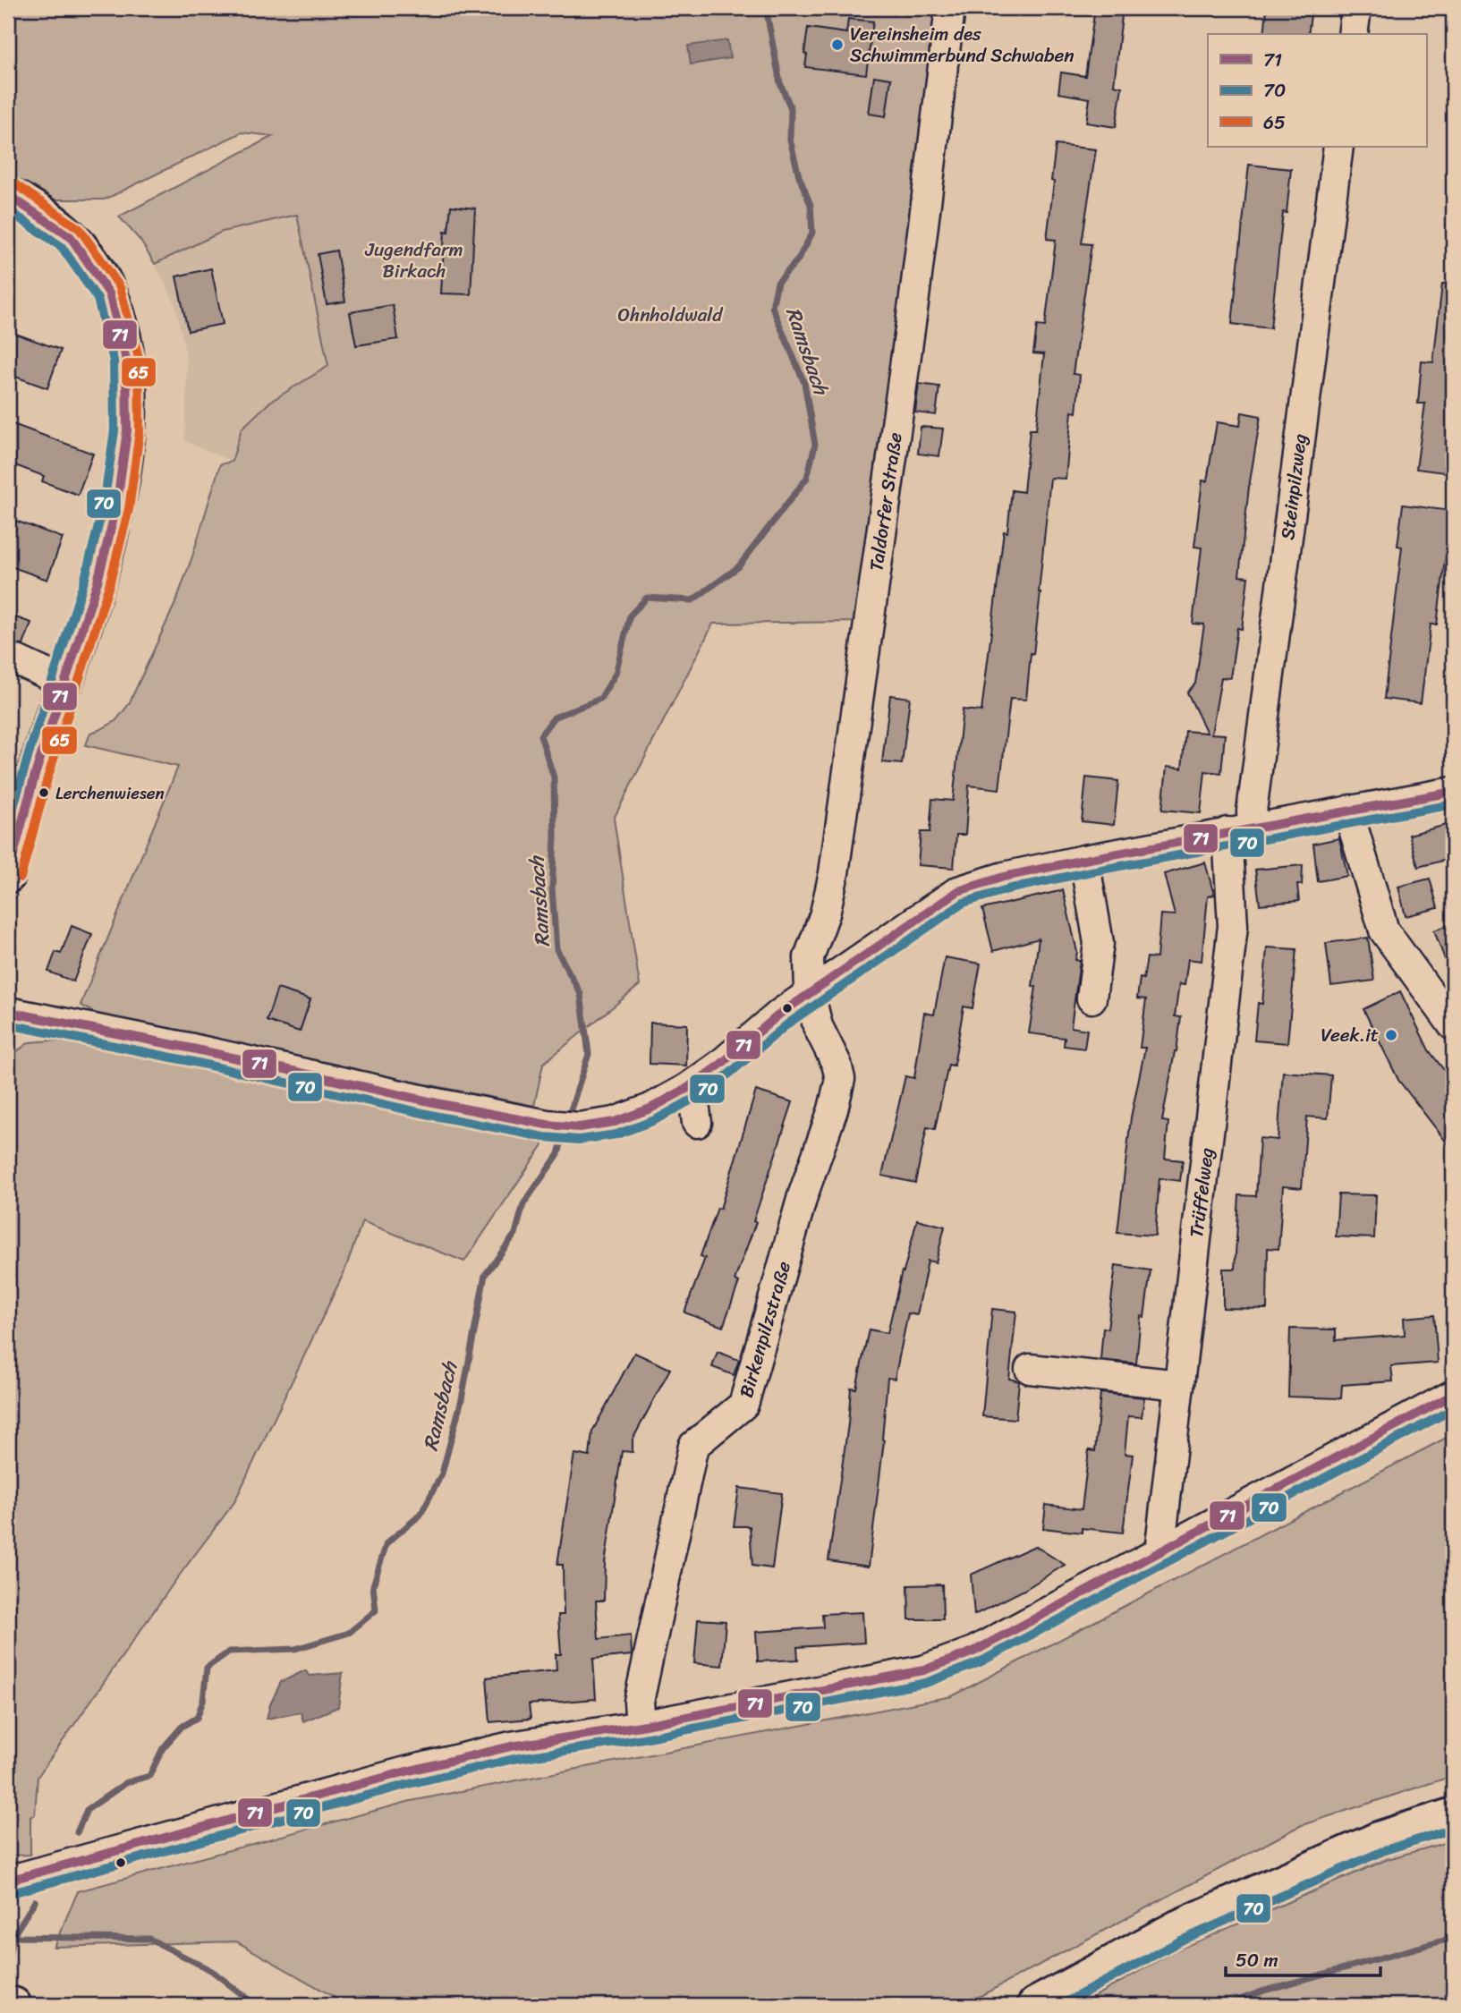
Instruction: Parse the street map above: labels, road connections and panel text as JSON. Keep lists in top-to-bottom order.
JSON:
{
  "streets": {
    "street": [
      "Steinpilzweg",
      "Taldorfer Straße",
      "Trüffelweg",
      "Birkenpilzstraße"
    ]
  },
  "crossings": [
    ["Steinpilzweg", "Trüffelweg"],
    ["Taldorfer Straße", "Birkenpilzstraße"]
  ],
  "water": ["Ramsbach"],
  "parks": ["Jugendfarm Birkach", "Ohnholdwald"],
  "places": ["Vereinsheim des Schwimmerbund Schwaben", "Lerchenwiesen", "Veek.it"],
  "lines": ["transit line 65", "transit line 71", "transit line 70"],
  "legend": ["71", "70", "65"],
  "scale_bar": "50 m"
}
